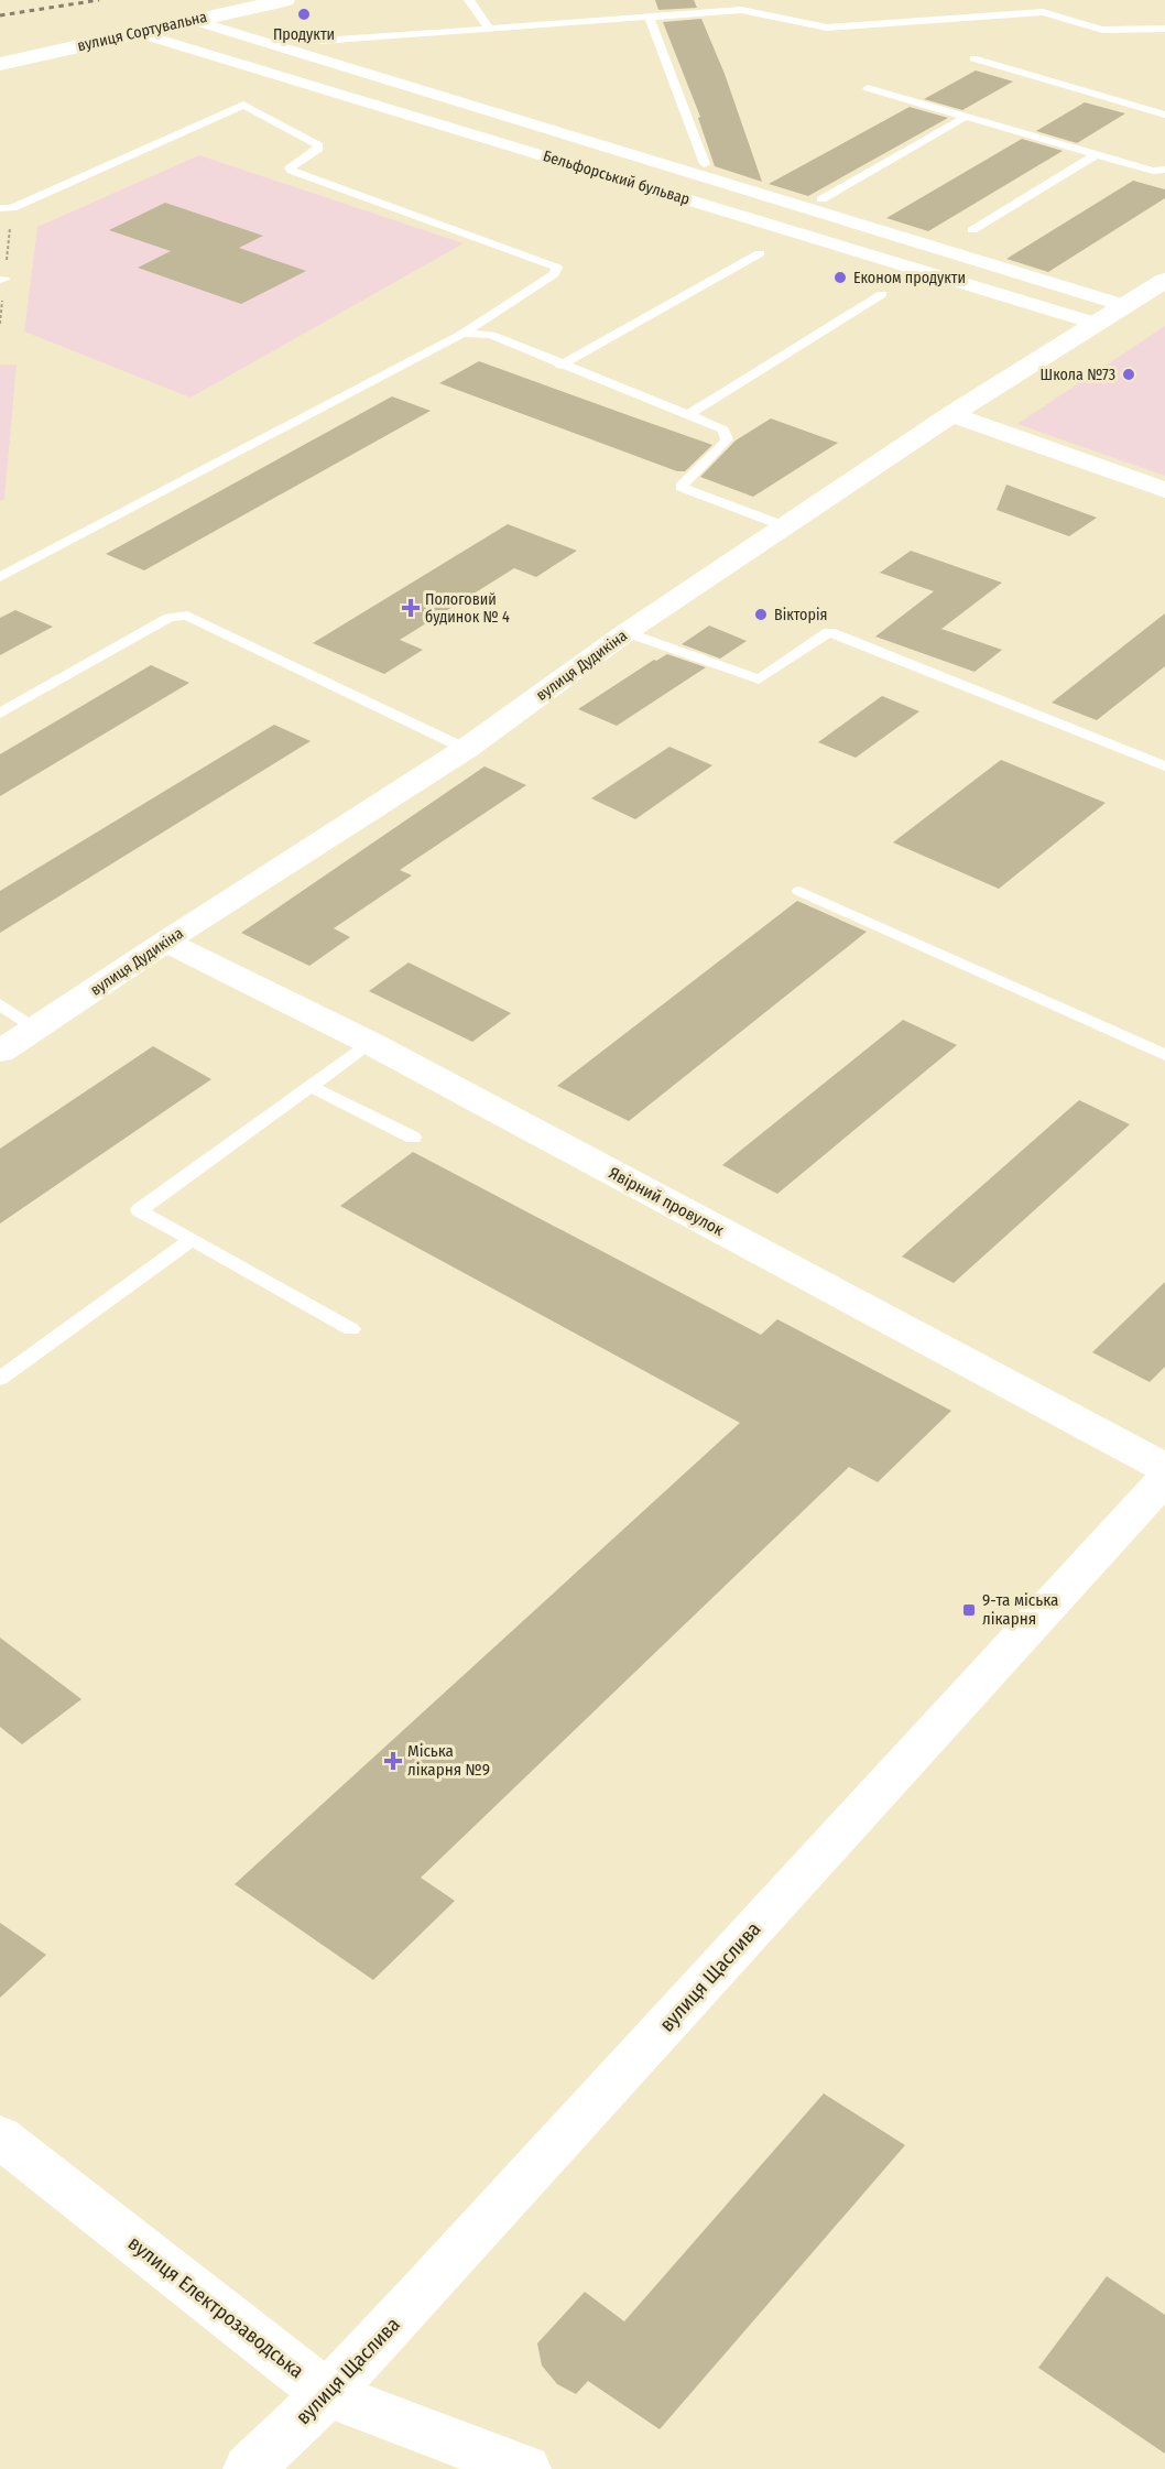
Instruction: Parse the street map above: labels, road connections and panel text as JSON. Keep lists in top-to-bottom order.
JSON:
{
  "streets": {
    "street": [
      "вулиця Сортувальна",
      "Бельфорський бульвар",
      "вулиця Дудикіна",
      "Явірний провулок",
      "вулиця Щаслива",
      "вулиця Електрозаводська"
    ]
  },
  "crossings": [
    ["вулиця Сортувальна", "Бельфорський бульвар"],
    ["Бельфорський бульвар", "вулиця Дудикіна"],
    ["вулиця Дудикіна", "Явірний провулок"],
    ["вулиця Щаслива", "вулиця Електрозаводська"]
  ],
  "places": {
    "other": [
      "Продукти",
      "Економ продукти",
      "Школа №73",
      "Вікторія"
    ],
    "health": ["Пологовий будинок № 4", "Міська лікарня №9"],
    "transit": ["9-та міська лікарня"]
  }
}
